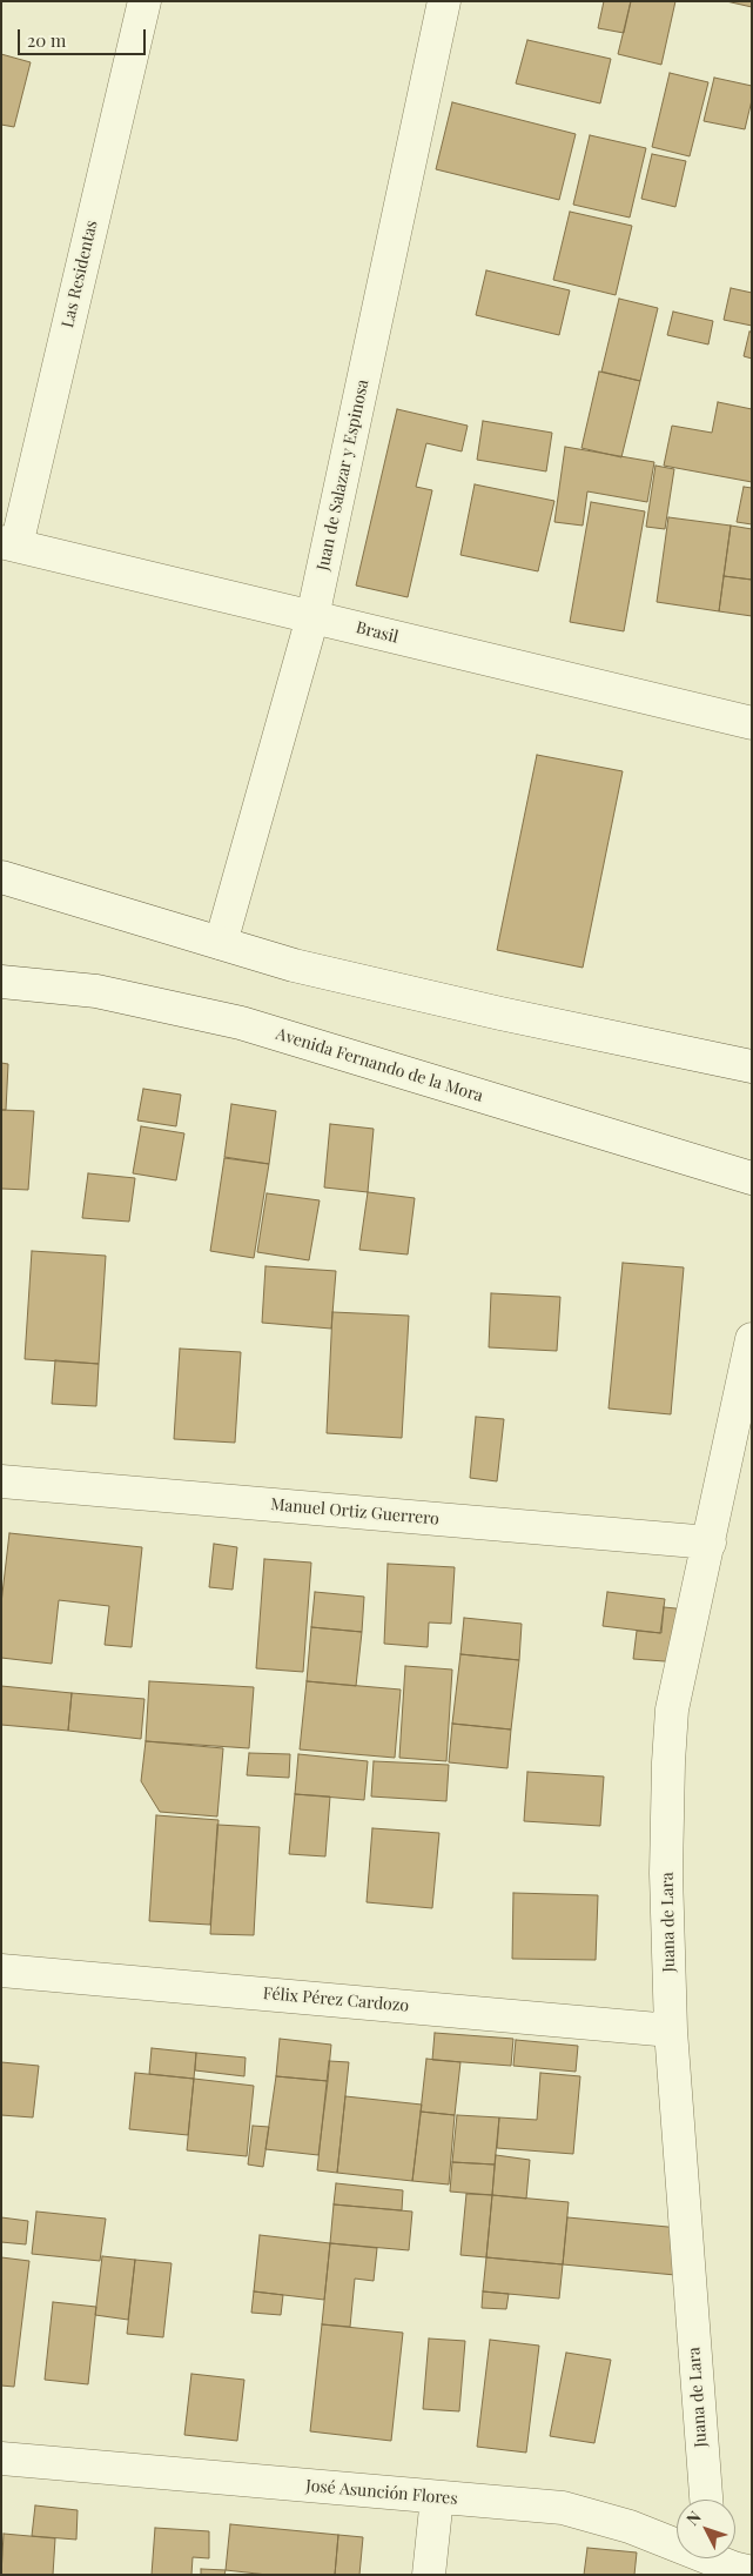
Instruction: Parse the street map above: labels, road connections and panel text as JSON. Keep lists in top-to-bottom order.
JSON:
{
  "streets": {
    "street": [
      "Las Residentas",
      "Juan de Salazar y Espinosa",
      "Brasil",
      "Avenida Fernando de la Mora",
      "Manuel Ortiz Guerrero",
      "Juana de Lara",
      "Félix Pérez Cardozo",
      "José Asunción Flores"
    ]
  },
  "crossings": [
    ["Las Residentas", "Brasil"],
    ["Juan de Salazar y Espinosa", "Brasil"],
    ["Manuel Ortiz Guerrero", "Juana de Lara"],
    ["Juana de Lara", "Félix Pérez Cardozo"]
  ],
  "scale_bar": "20 m",
  "north": "top left"
}
